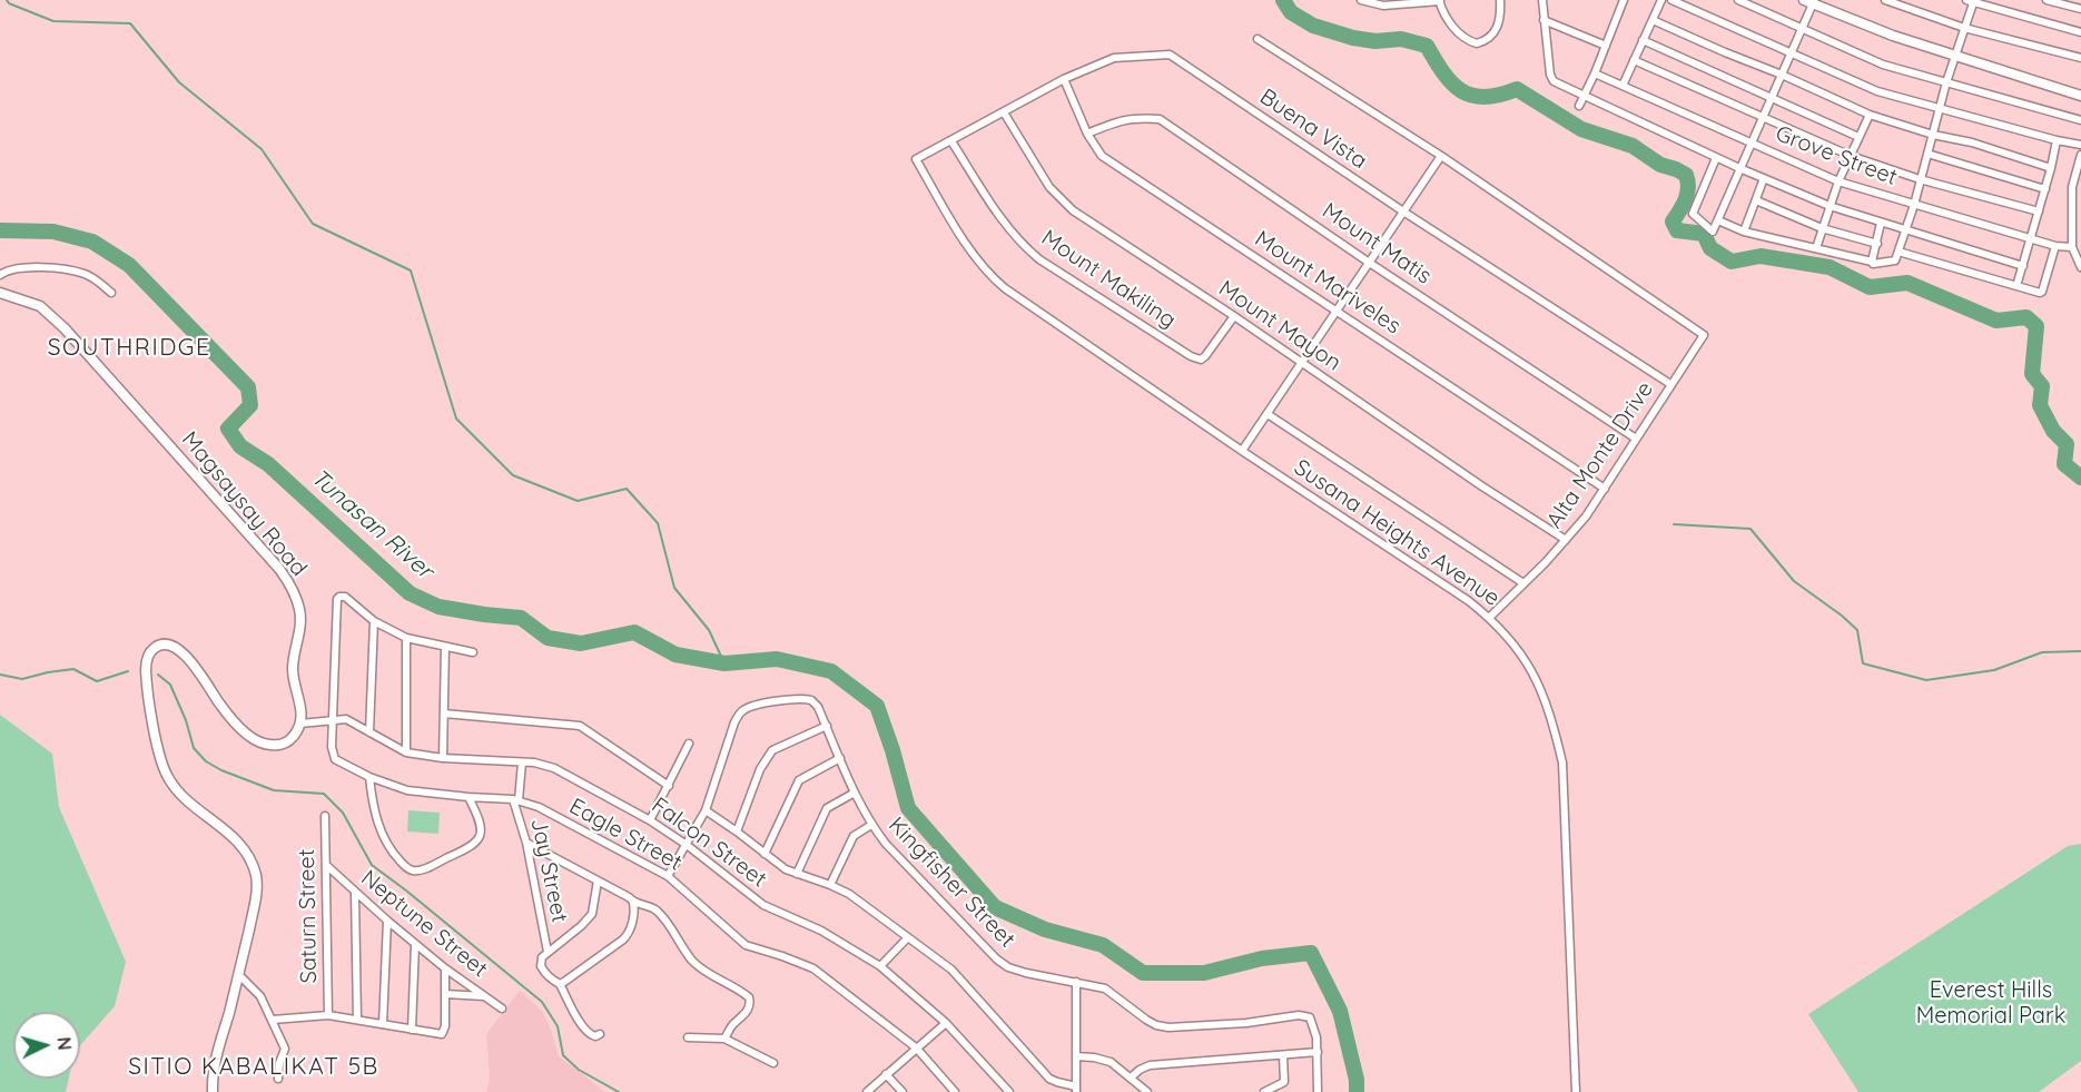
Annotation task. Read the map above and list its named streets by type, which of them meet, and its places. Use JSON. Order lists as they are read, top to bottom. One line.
{"streets":{"main road":["Magsaysay Road"],"street":["Buena Vista","Grove Street","Mount Matis","Mount Makiling","Mount Mariveles","Mount Mayon","Alta Monte Drive","Susana Heights Avenue","Eagle Street","Falcon Street","Jay Street","Kingfisher Street","Saturn Street","Neptune Street"]},"crossings":[["Buena Vista","Mount Makiling"],["Buena Vista","Mount Mariveles"],["Buena Vista","Mount Mayon"],["Buena Vista","Alta Monte Drive"],["Buena Vista","Susana Heights Avenue"],["Mount Matis","Mount Mariveles"],["Mount Matis","Alta Monte Drive"],["Mount Makiling","Mount Mayon"],["Mount Mariveles","Alta Monte Drive"],["Mount Mayon","Alta Monte Drive"],["Alta Monte Drive","Susana Heights Avenue"],["Magsaysay Road","Falcon Street"],["Eagle Street","Falcon Street"],["Eagle Street","Jay Street"],["Eagle Street","Kingfisher Street"],["Falcon Street","Kingfisher Street"],["Saturn Street","Neptune Street"]],"districts":["SOUTHRIDGE","SITIO KABALIKAT 5B"],"water":["Tunasan River"],"parks":["Everest Hills Memorial Park"],"north":"right"}
